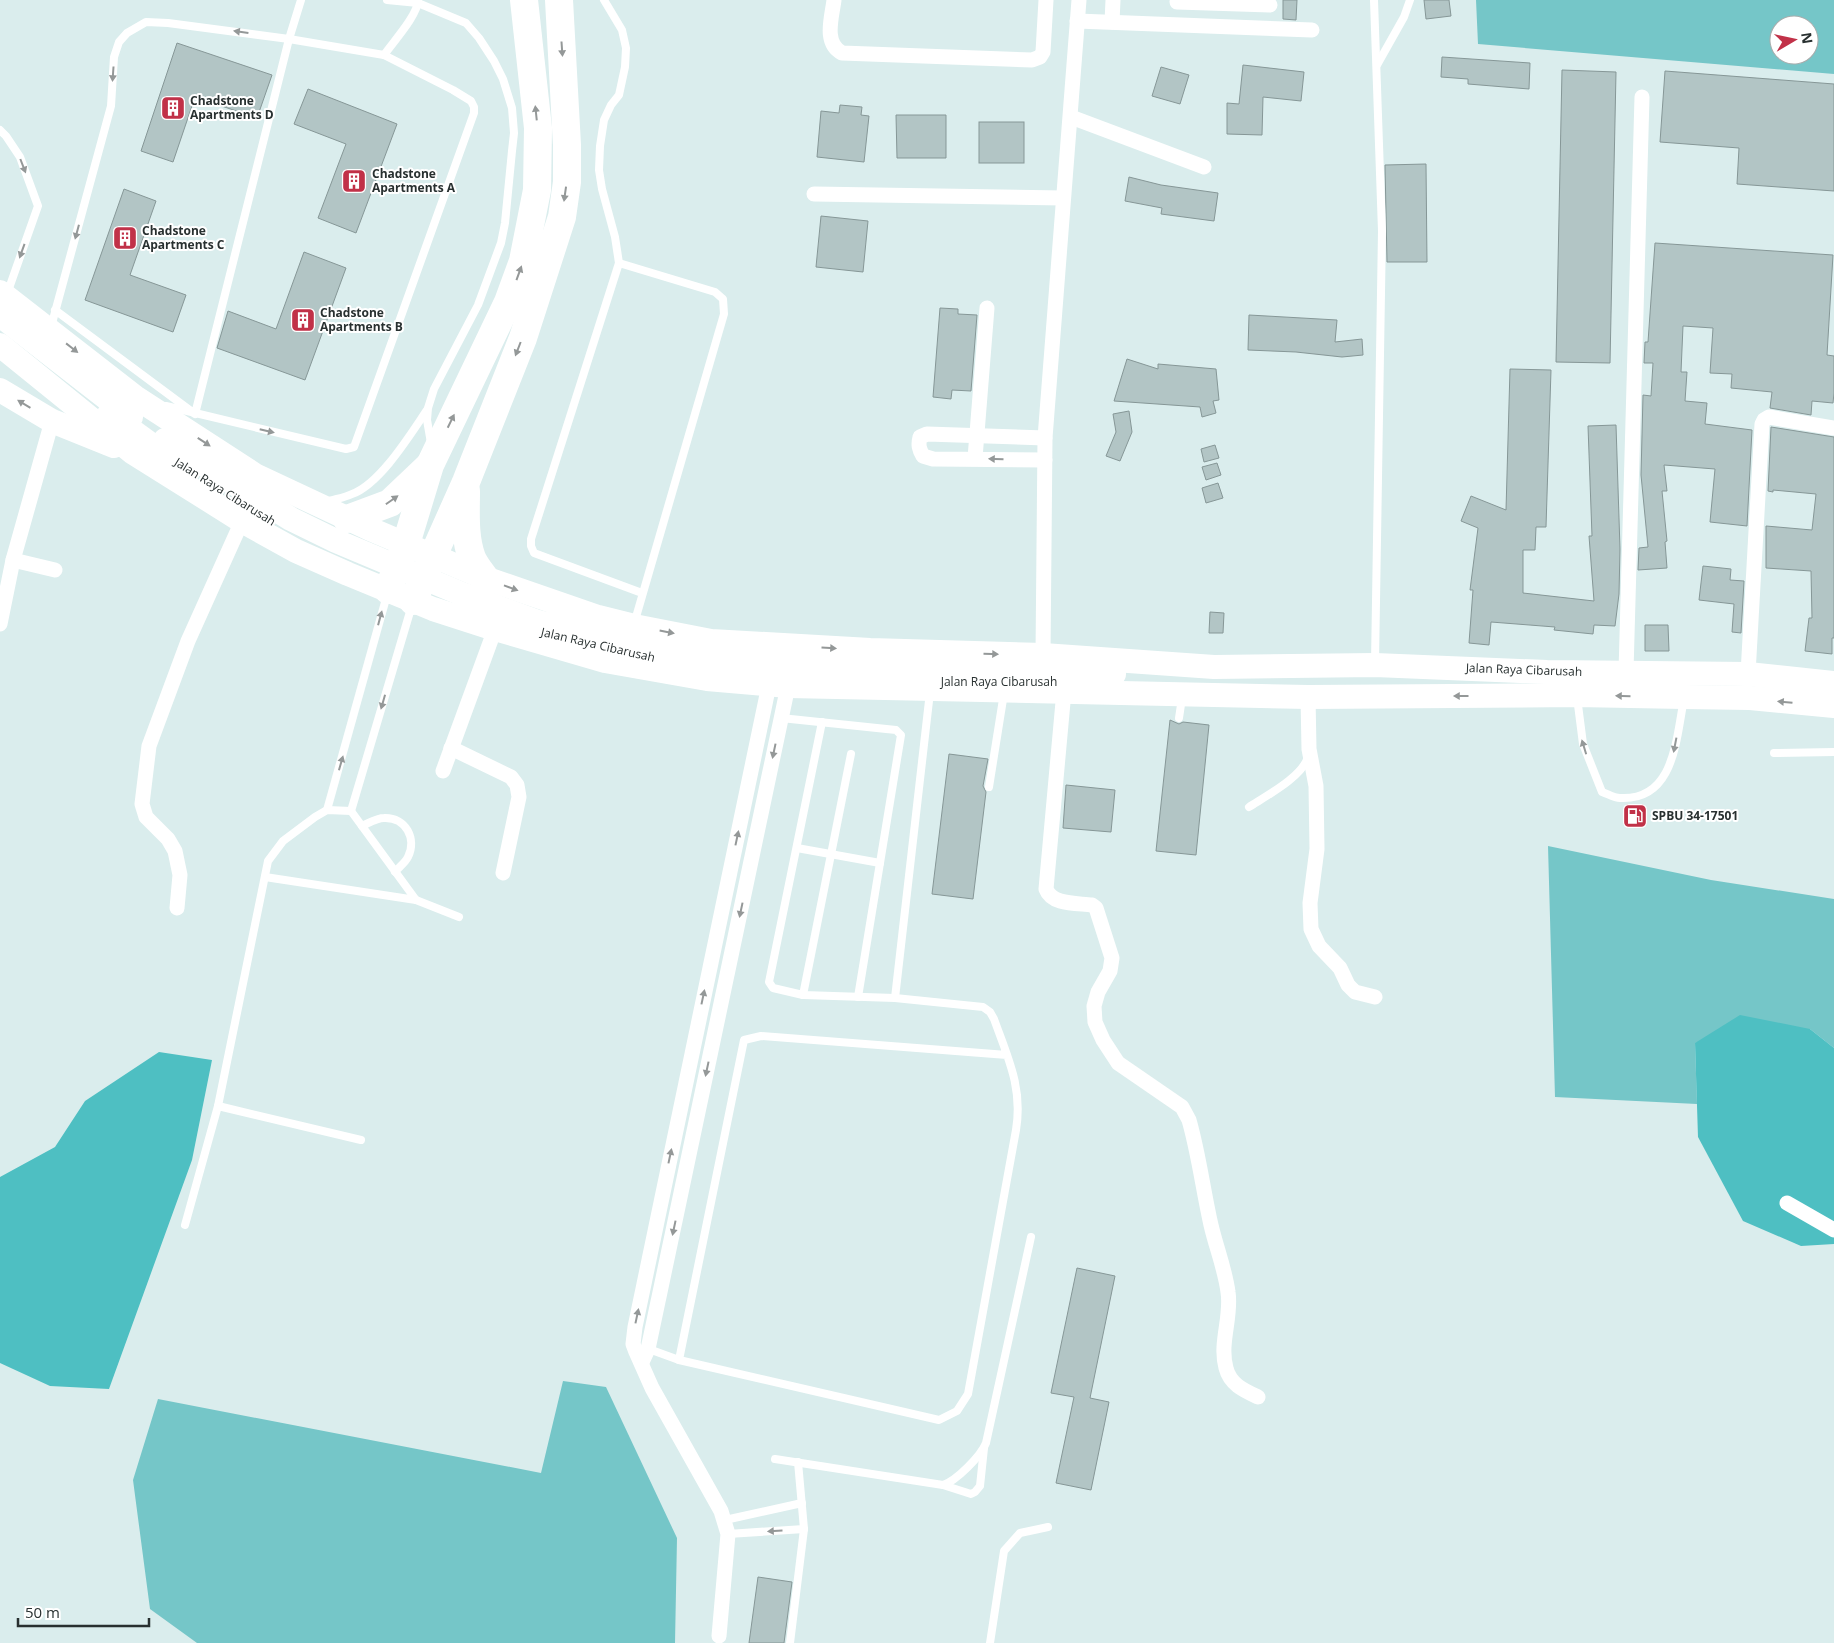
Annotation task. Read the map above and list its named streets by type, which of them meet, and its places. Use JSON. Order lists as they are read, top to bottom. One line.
{"streets":{"main road":["Jalan Raya Cibarusah"]},"places":{"building":["Chadstone Apartments D","Chadstone Apartments A","Chadstone Apartments C","Chadstone Apartments B"],"fuel station":["SPBU 34-17501"]},"scale_bar":"50 m","north":"right"}
